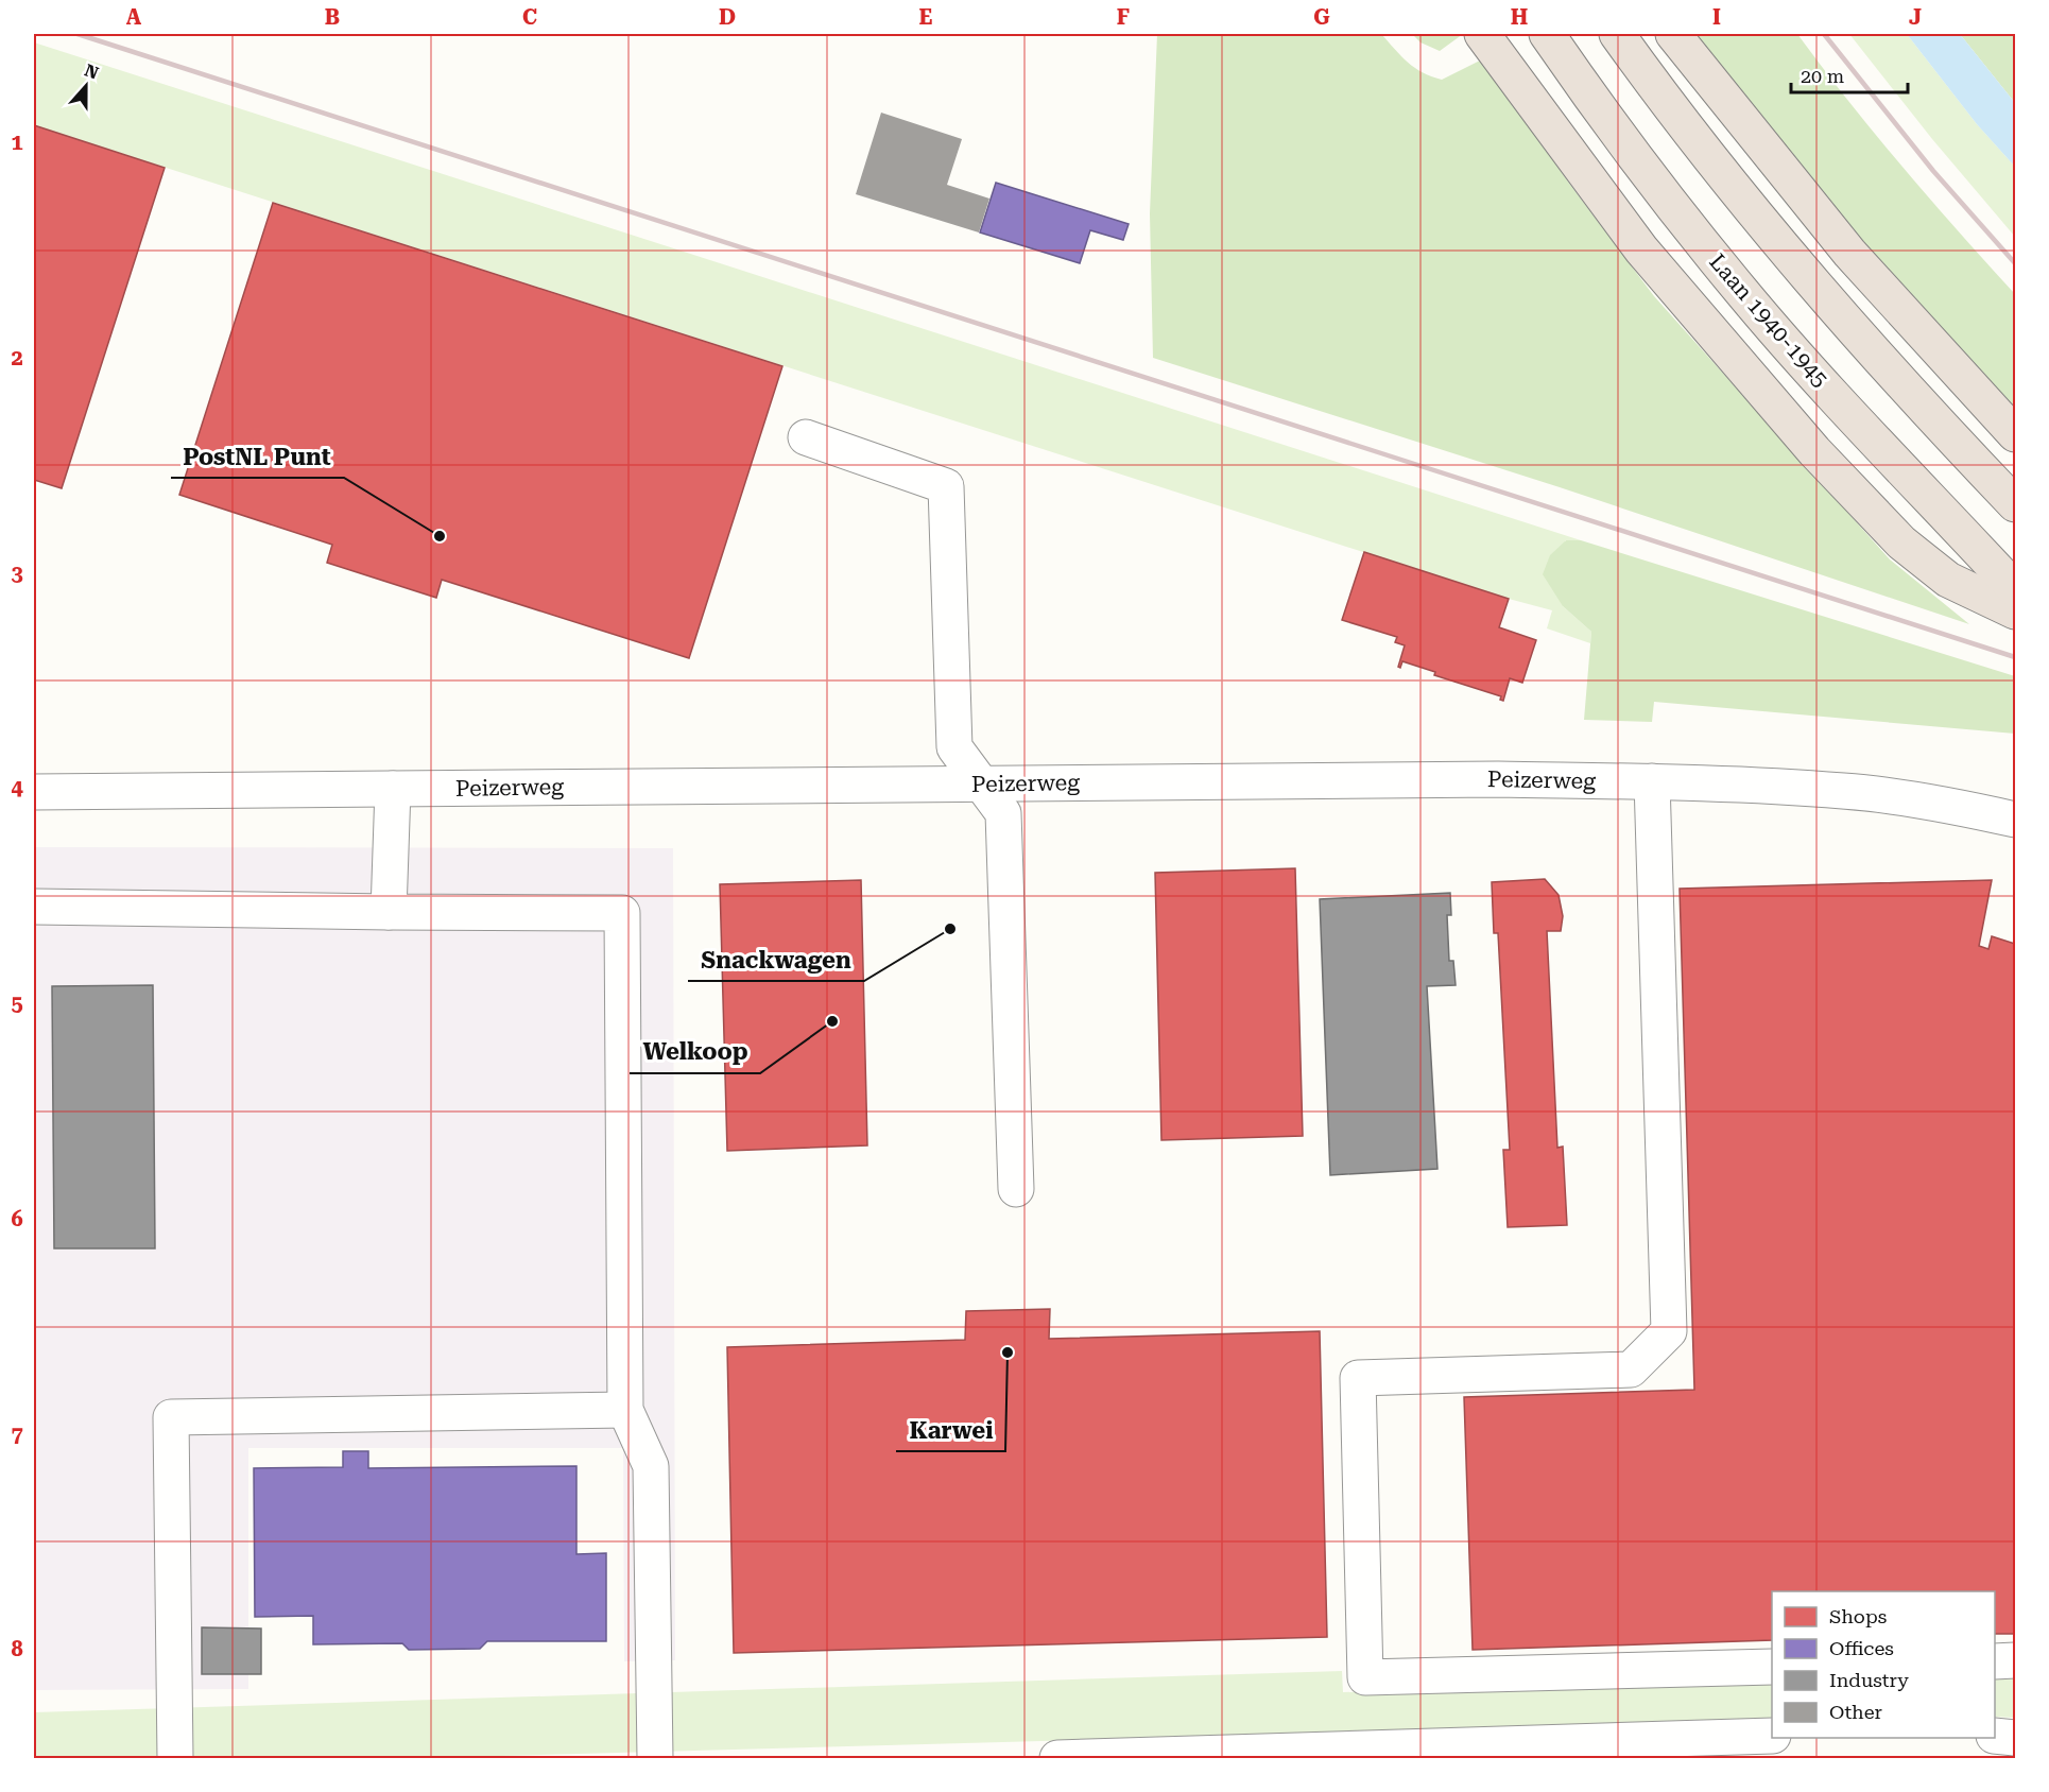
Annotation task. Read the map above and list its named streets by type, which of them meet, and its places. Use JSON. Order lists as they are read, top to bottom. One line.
{"streets":{"highway":["Laan 1940-1945"],"street":["Peizerweg"]},"places":["PostNL Punt","Snackwagen","Welkoop","Karwei"],"legend":["Shops","Offices","Industry","Other"],"scale_bar":"20 m","north":"top","grid":{"columns":["A","B","C","D","E","F","G","H","I","J"],"rows":["1","2","3","4","5","6","7","8"]}}
